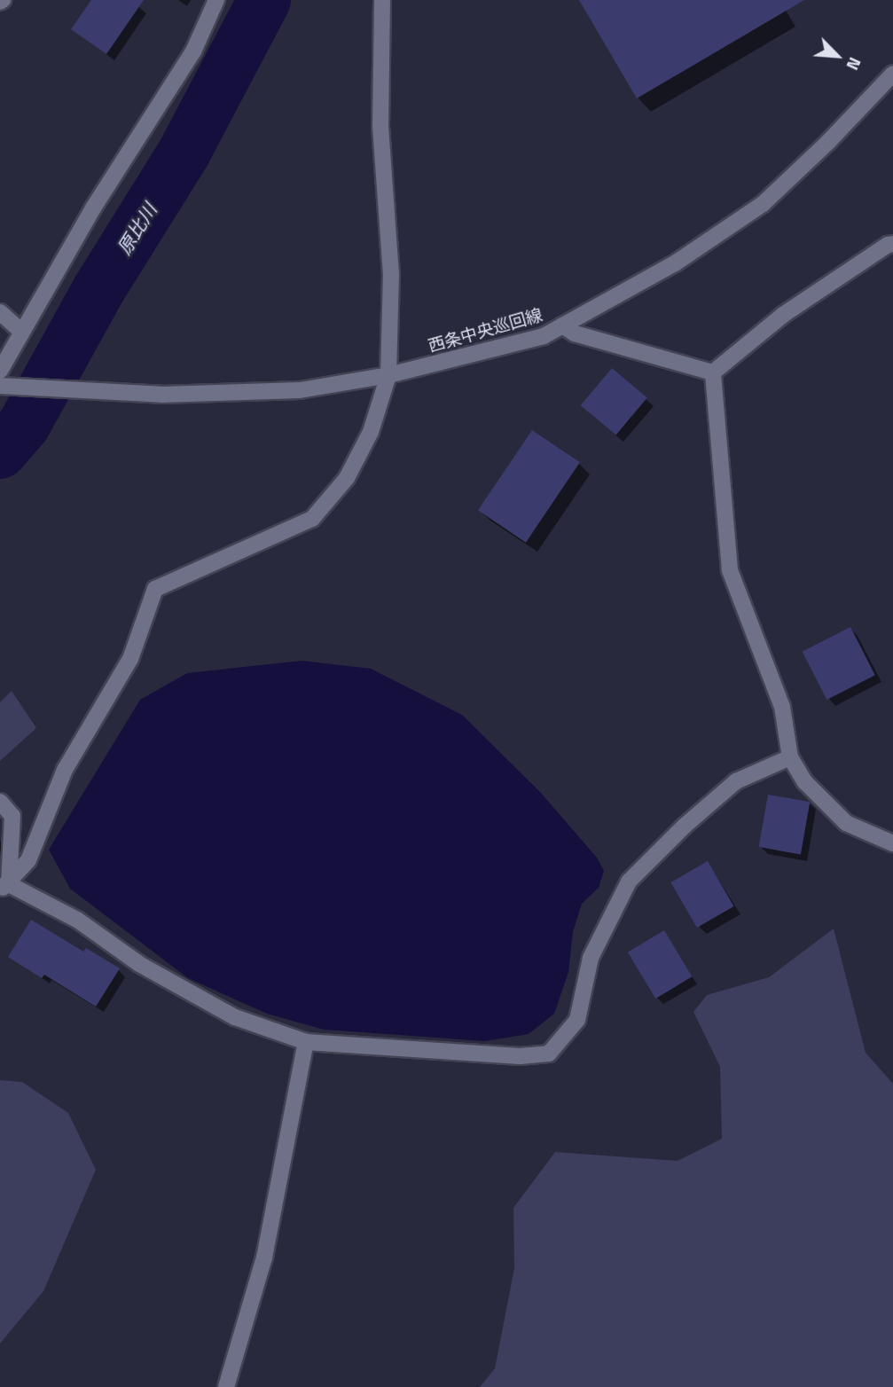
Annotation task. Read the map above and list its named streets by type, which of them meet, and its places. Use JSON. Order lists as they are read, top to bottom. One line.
{"streets":{"street":["西条中央巡回線"]},"water":["原比川"],"north":"bottom right"}
